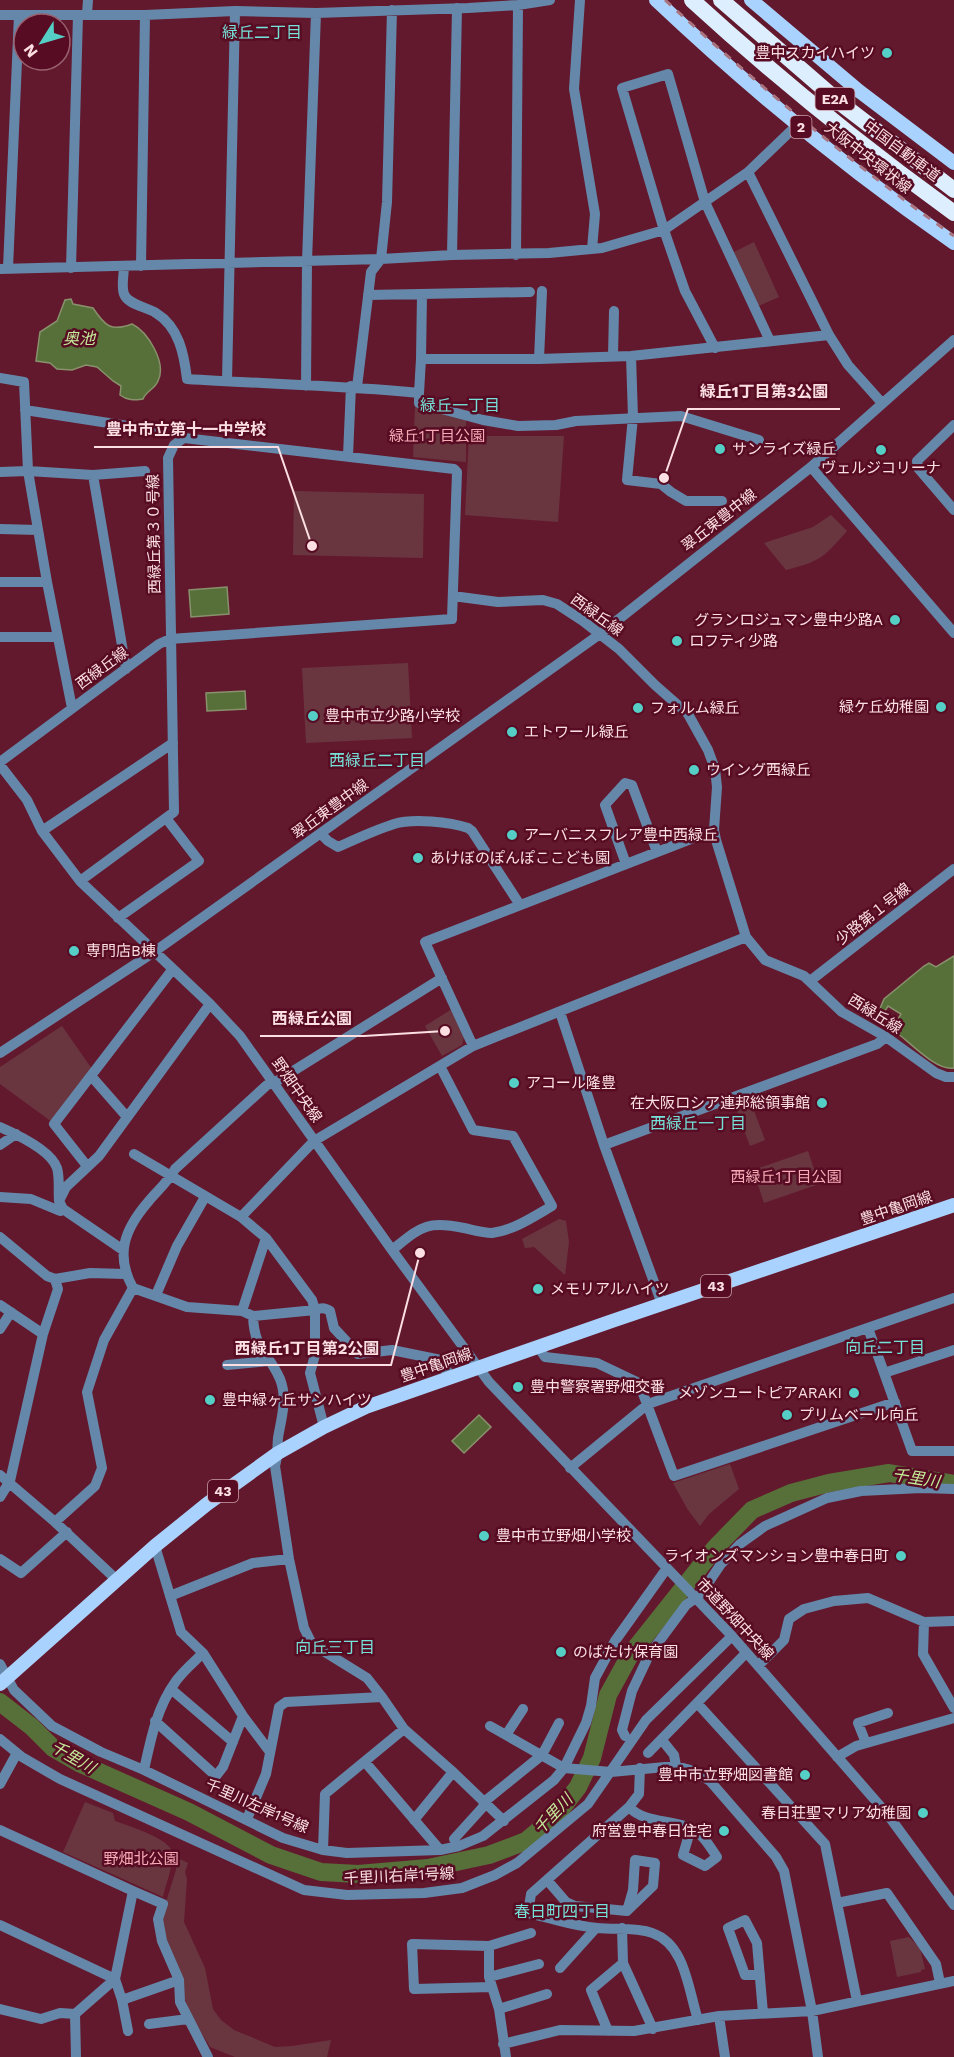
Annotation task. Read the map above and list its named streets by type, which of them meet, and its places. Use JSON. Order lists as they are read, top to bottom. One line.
{"streets":{"highway":["E2A","中国自動車道"],"main road":["2","大阪中央環状線","豊中亀岡線","43"],"street":["翠丘東豊中線","西緑丘第３０号線","西緑丘線","少路第１号線","野畑中央線","市道野畑中央線","千里川左岸1号線","千里川右岸1号線"]},"crossings":[["翠丘東豊中線","西緑丘線"],["翠丘東豊中線","野畑中央線"],["西緑丘第３０号線","西緑丘線"],["西緑丘線","少路第１号線"],["西緑丘線","野畑中央線"],["野畑中央線","豊中亀岡線"],["野畑中央線","市道野畑中央線"],["豊中亀岡線","市道野畑中央線"],["豊中亀岡線","千里川左岸1号線"],["市道野畑中央線","千里川左岸1号線"],["市道野畑中央線","千里川右岸1号線"]],"districts":["緑丘二丁目","緑丘一丁目","西緑丘二丁目","西緑丘一丁目","向丘二丁目","向丘三丁目","春日町四丁目"],"water":["奥池","千里川"],"parks":["緑丘1丁目公園","西緑丘1丁目公園","野畑北公園"],"places":["豊中スカイハイツ","サンライズ緑丘","ヴェルジコリーナ","緑丘1丁目第3公園","豊中市立第十一中学校","グランロジュマン豊中少路A","ロフティ少路","緑ケ丘幼稚園","フォルム緑丘","豊中市立少路小学校","エトワール緑丘","ウイング西緑丘","アーバニスフレア豊中西緑丘","あけぼのぽんぽここども園","専門店B棟","西緑丘公園","アコール隆豊","在大阪ロシア連邦総領事館","西緑丘1丁目第2公園","メモリアルハイツ","豊中警察署野畑交番","メゾンユートピアARAKI","豊中緑ヶ丘サンハイツ","プリムベール向丘","豊中市立野畑小学校","ライオンズマンション豊中春日町","のばたけ保育園","豊中市立野畑図書館","春日荘聖マリア幼稚園","府営豊中春日住宅"],"north":"bottom left"}
